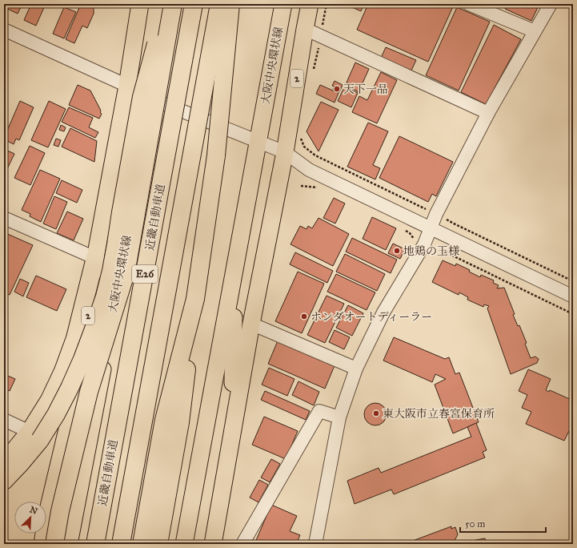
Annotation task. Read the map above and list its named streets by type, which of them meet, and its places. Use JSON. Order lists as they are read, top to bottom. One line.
{"streets":{"highway":["近畿自動車道","E26"],"main road":["大阪中央環状線","2"]},"places":["天下一品","地鶏の王様","ホンダオートディーラー","東大阪市立春宮保育所"],"scale_bar":"50 m","north":"top right"}
